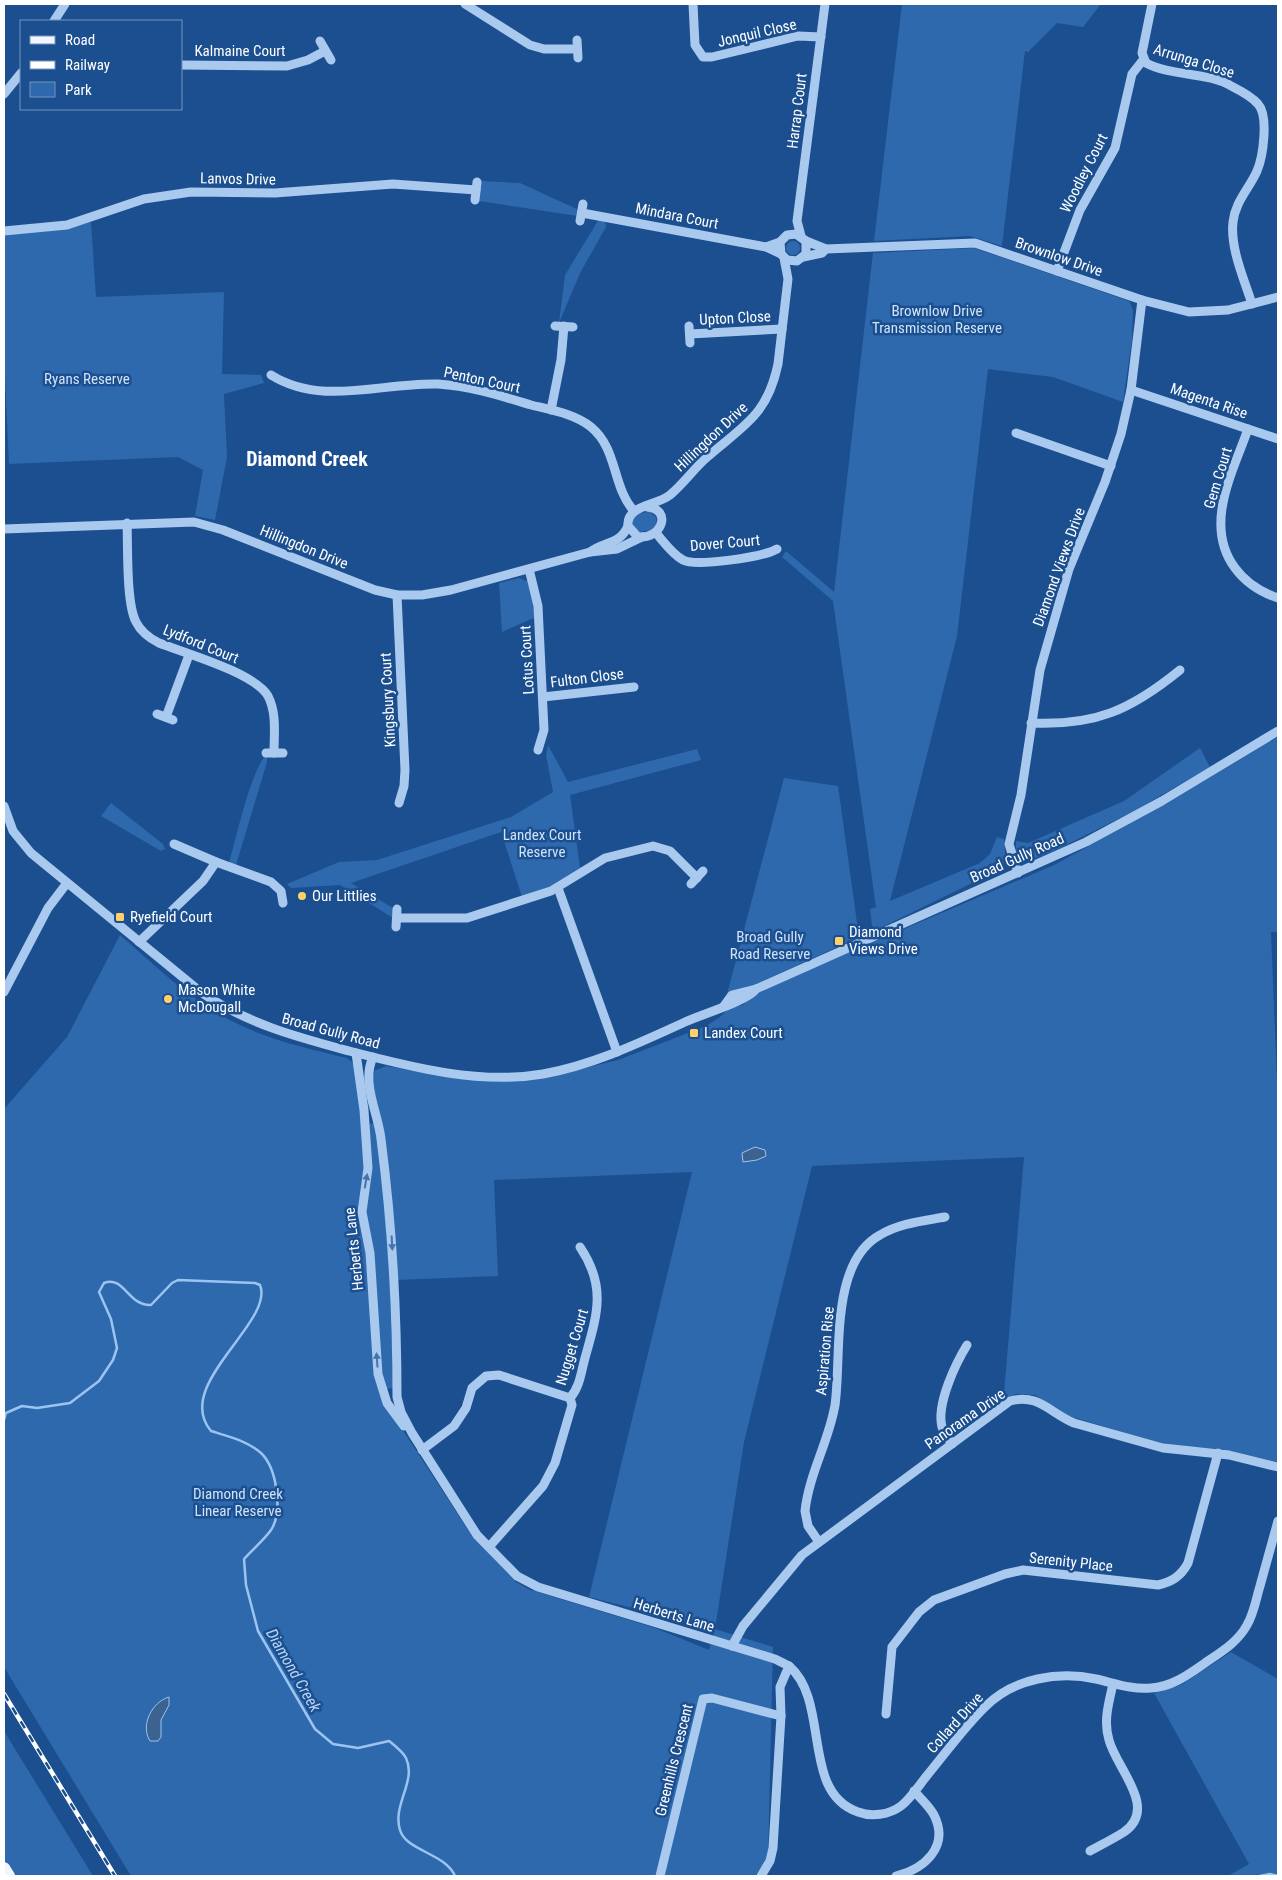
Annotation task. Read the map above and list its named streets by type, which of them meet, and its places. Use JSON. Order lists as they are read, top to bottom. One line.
{"streets":{"street":["Jonquil Close","Kalmaine Court","Arrunga Close","Harrap Court","Woodley Court","Lanvos Drive","Mindara Court","Brownlow Drive","Upton Close","Penton Court","Magenta Rise","Hillingdon Drive","Gem Court","Dover Court","Diamond Views Drive","Lydford Court","Lotus Court","Fulton Close","Kingsbury Court","Broad Gully Road","Herberts Lane","Nugget Court","Aspiration Rise","Panorama Drive","Serenity Place","Collard Drive","Greenhills Crescent"]},"crossings":[["Jonquil Close","Harrap Court"],["Arrunga Close","Woodley Court"],["Arrunga Close","Brownlow Drive"],["Harrap Court","Mindara Court"],["Harrap Court","Brownlow Drive"],["Harrap Court","Hillingdon Drive"],["Woodley Court","Brownlow Drive"],["Mindara Court","Brownlow Drive"],["Mindara Court","Hillingdon Drive"],["Brownlow Drive","Hillingdon Drive"],["Brownlow Drive","Diamond Views Drive"],["Upton Close","Hillingdon Drive"],["Penton Court","Hillingdon Drive"],["Penton Court","Dover Court"],["Magenta Rise","Gem Court"],["Magenta Rise","Diamond Views Drive"],["Hillingdon Drive","Dover Court"],["Hillingdon Drive","Lydford Court"],["Hillingdon Drive","Lotus Court"],["Hillingdon Drive","Kingsbury Court"],["Diamond Views Drive","Broad Gully Road"],["Lotus Court","Fulton Close"],["Broad Gully Road","Herberts Lane"],["Herberts Lane","Nugget Court"],["Herberts Lane","Panorama Drive"],["Herberts Lane","Collard Drive"],["Aspiration Rise","Panorama Drive"],["Panorama Drive","Serenity Place"]],"districts":["Diamond Creek"],"water":["Diamond Creek"],"parks":["Brownlow Drive Transmission Reserve","Ryans Reserve","Landex Court Reserve","Broad Gully Road Reserve","Diamond Creek Linear Reserve"],"places":{"other":["Our Littlies","Mason White McDougall"],"transit":["Ryefield Court","Diamond Views Drive","Landex Court"]},"legend":["Road","Railway","Park"]}
